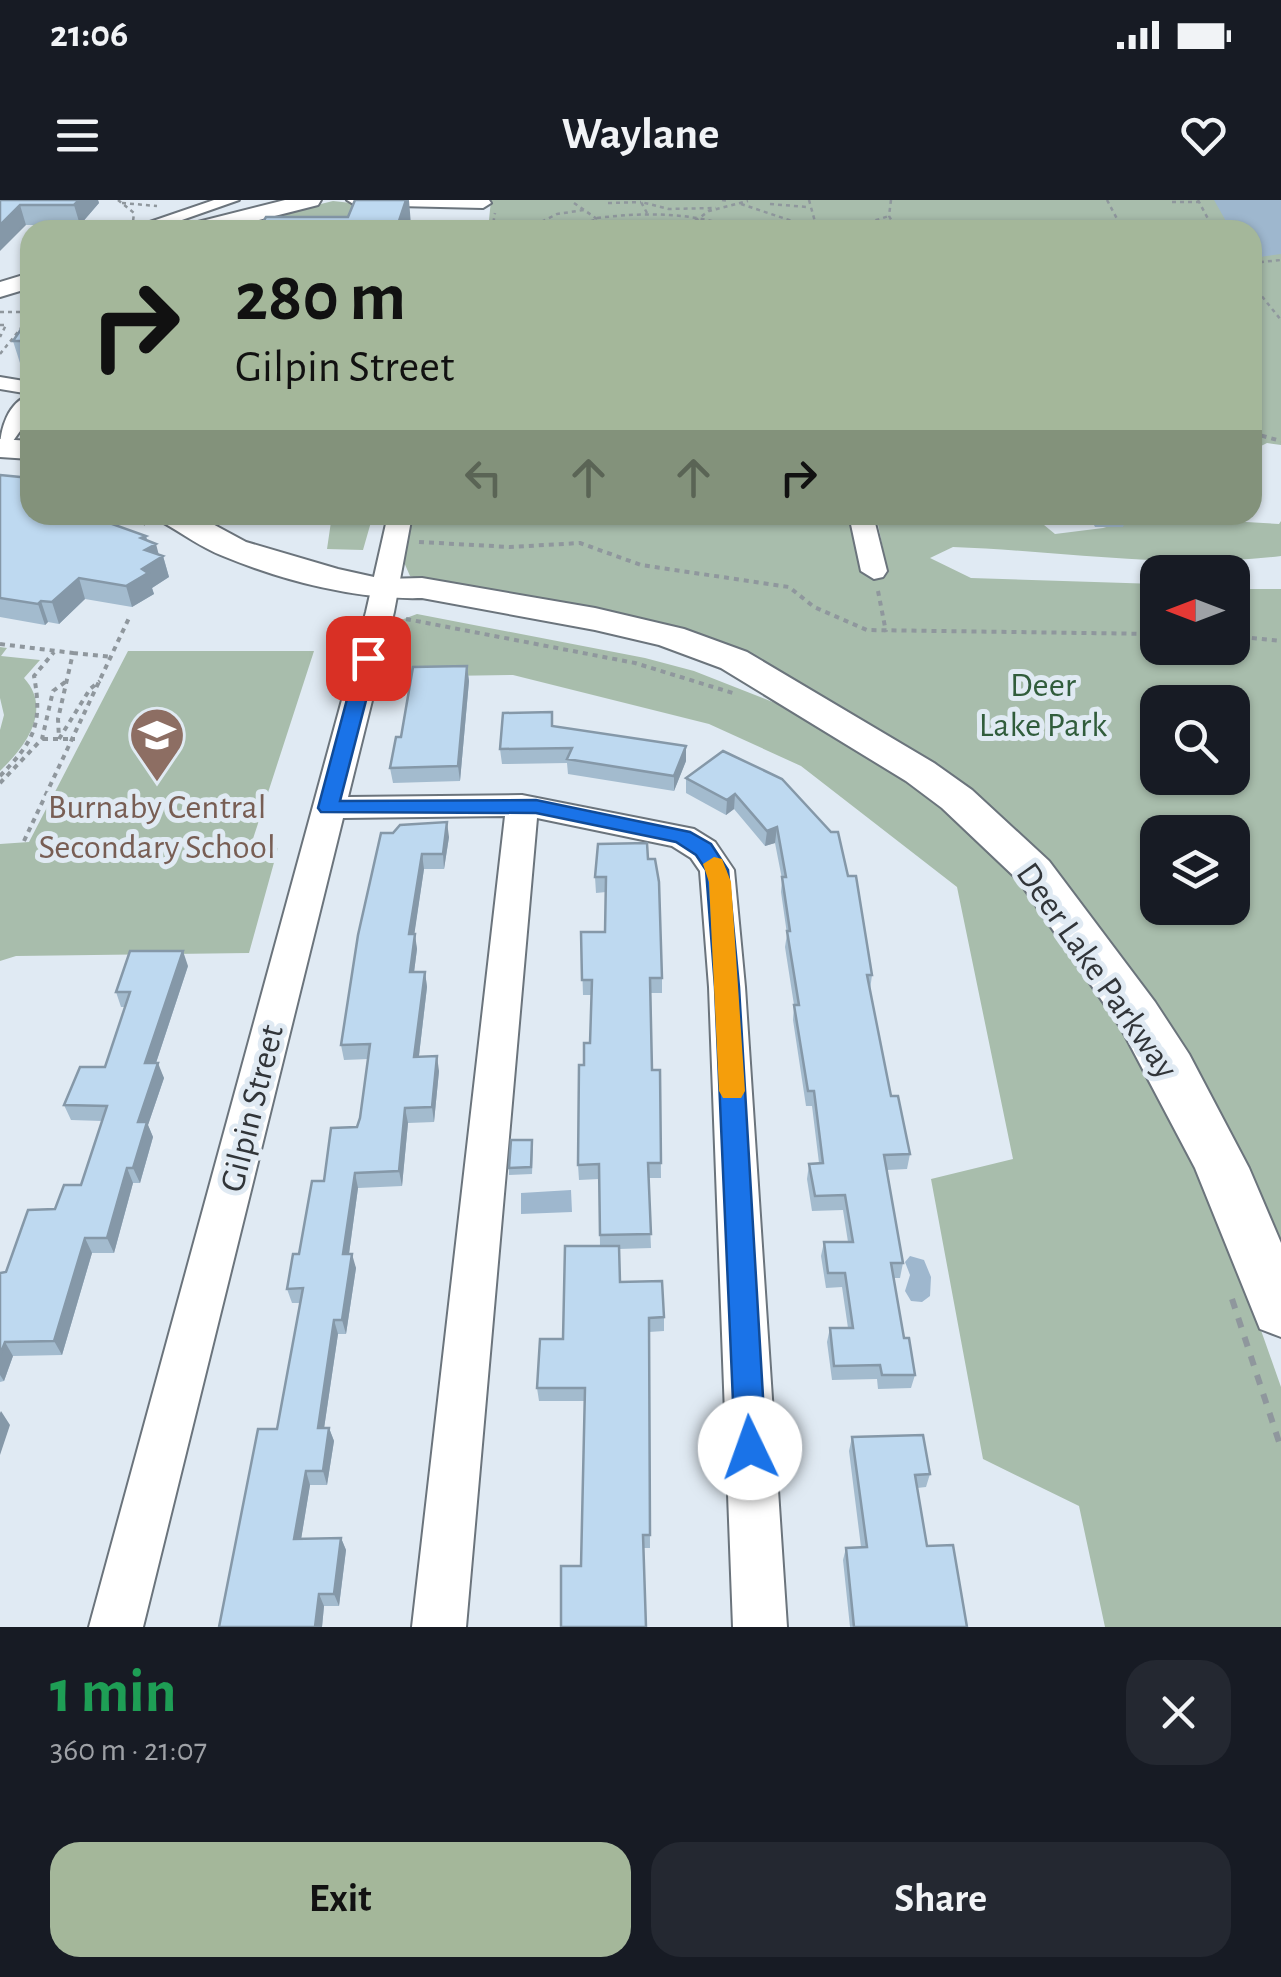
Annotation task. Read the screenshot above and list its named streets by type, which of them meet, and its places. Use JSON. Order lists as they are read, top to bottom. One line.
{"streets":{"main road":["Deer Lake Parkway"],"street":["Gilpin Street"]},"crossings":[["Deer Lake Parkway","Gilpin Street"]],"parks":["Deer Lake Park"],"places":{"school or university":["Burnaby Central Secondary School"]},"north":"left","page":{"status":"21:06","header":"Waylane","turn":["280 m","Gilpin Street"],"heading":["1 min","360 m · 21:07"],"buttons":["Exit","Share"]}}
